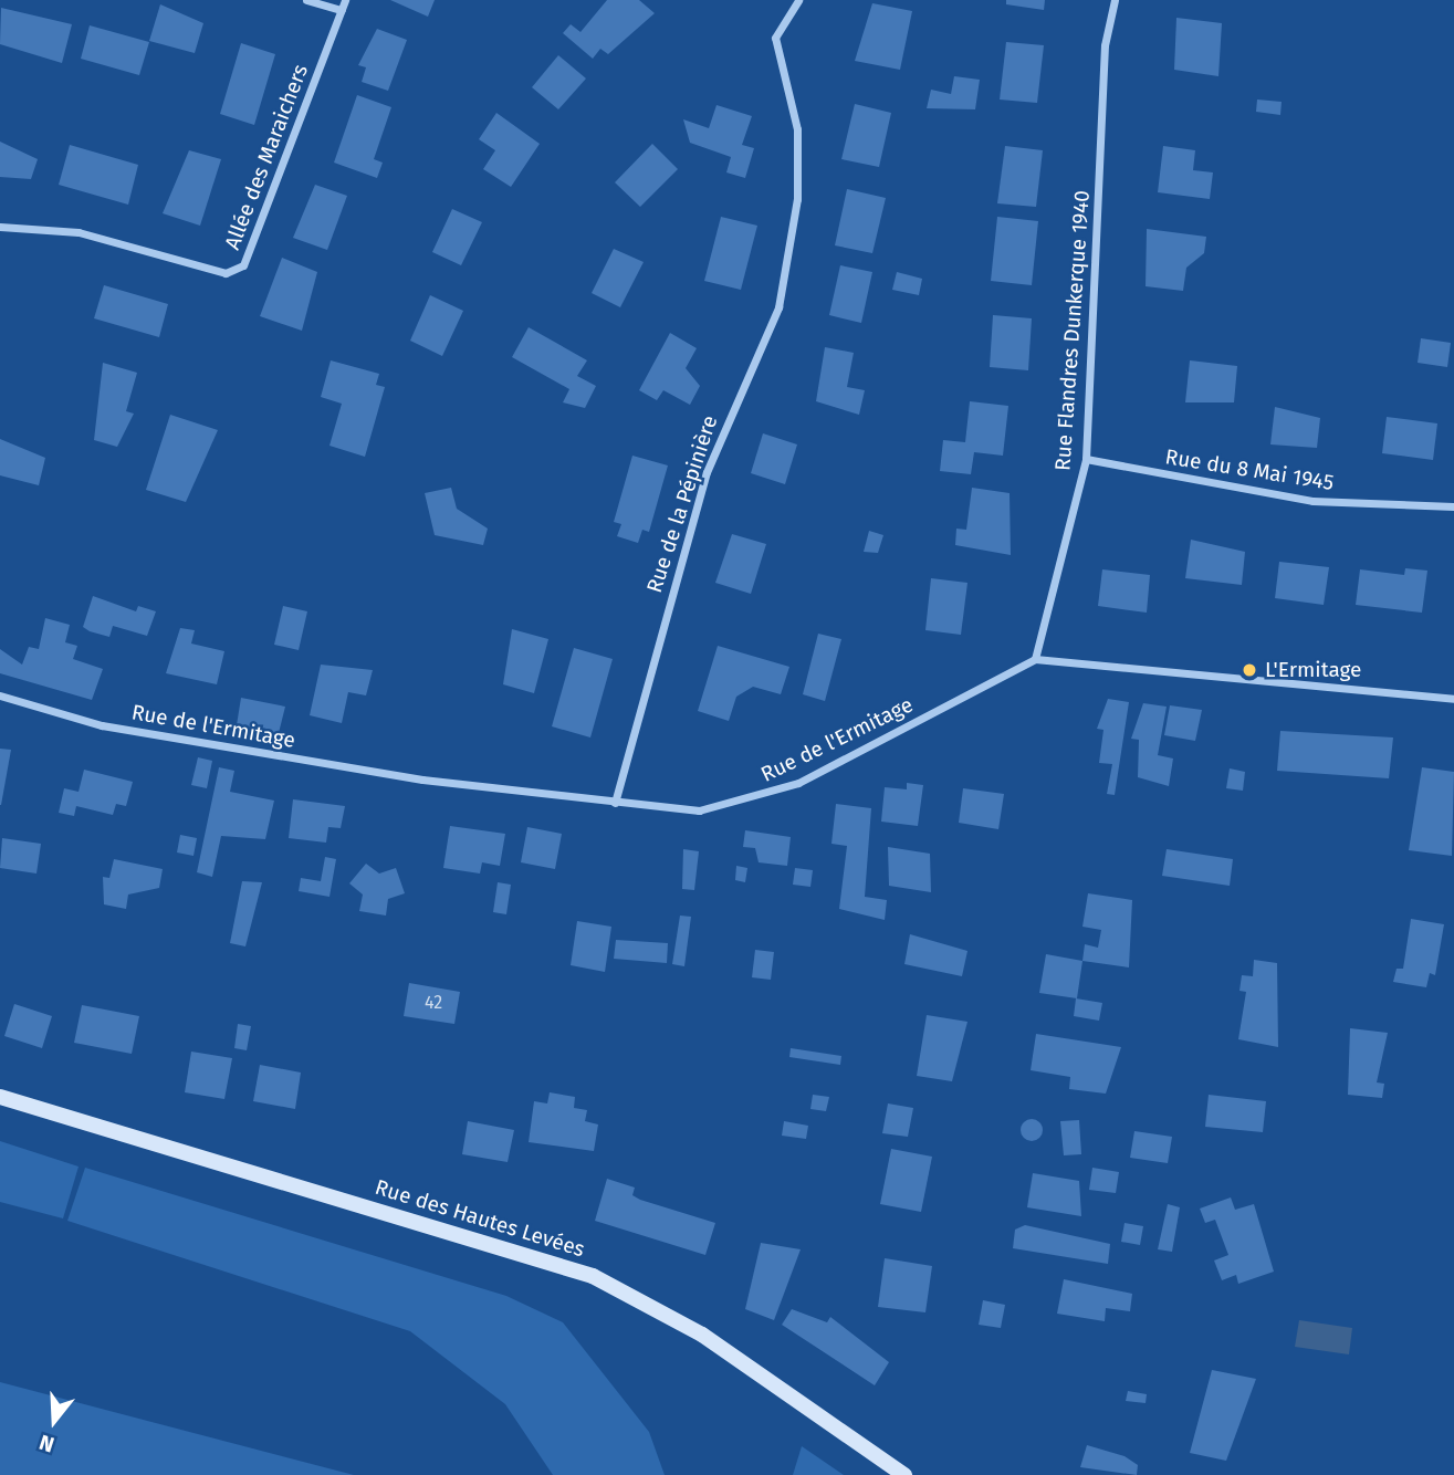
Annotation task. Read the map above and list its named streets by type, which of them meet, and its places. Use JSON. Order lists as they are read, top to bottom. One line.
{"streets":{"street":["Allée des Maraichers","Rue Flandres Dunkerque 1940","Rue du 8 Mai 1945","Rue de la Pépinière","Rue de l'Ermitage","Rue des Hautes Levées"]},"crossings":[["Rue Flandres Dunkerque 1940","Rue du 8 Mai 1945"],["Rue Flandres Dunkerque 1940","Rue de l'Ermitage"],["Rue de la Pépinière","Rue de l'Ermitage"]],"places":["L'Ermitage"],"house_numbers":["42"],"north":"bottom"}
